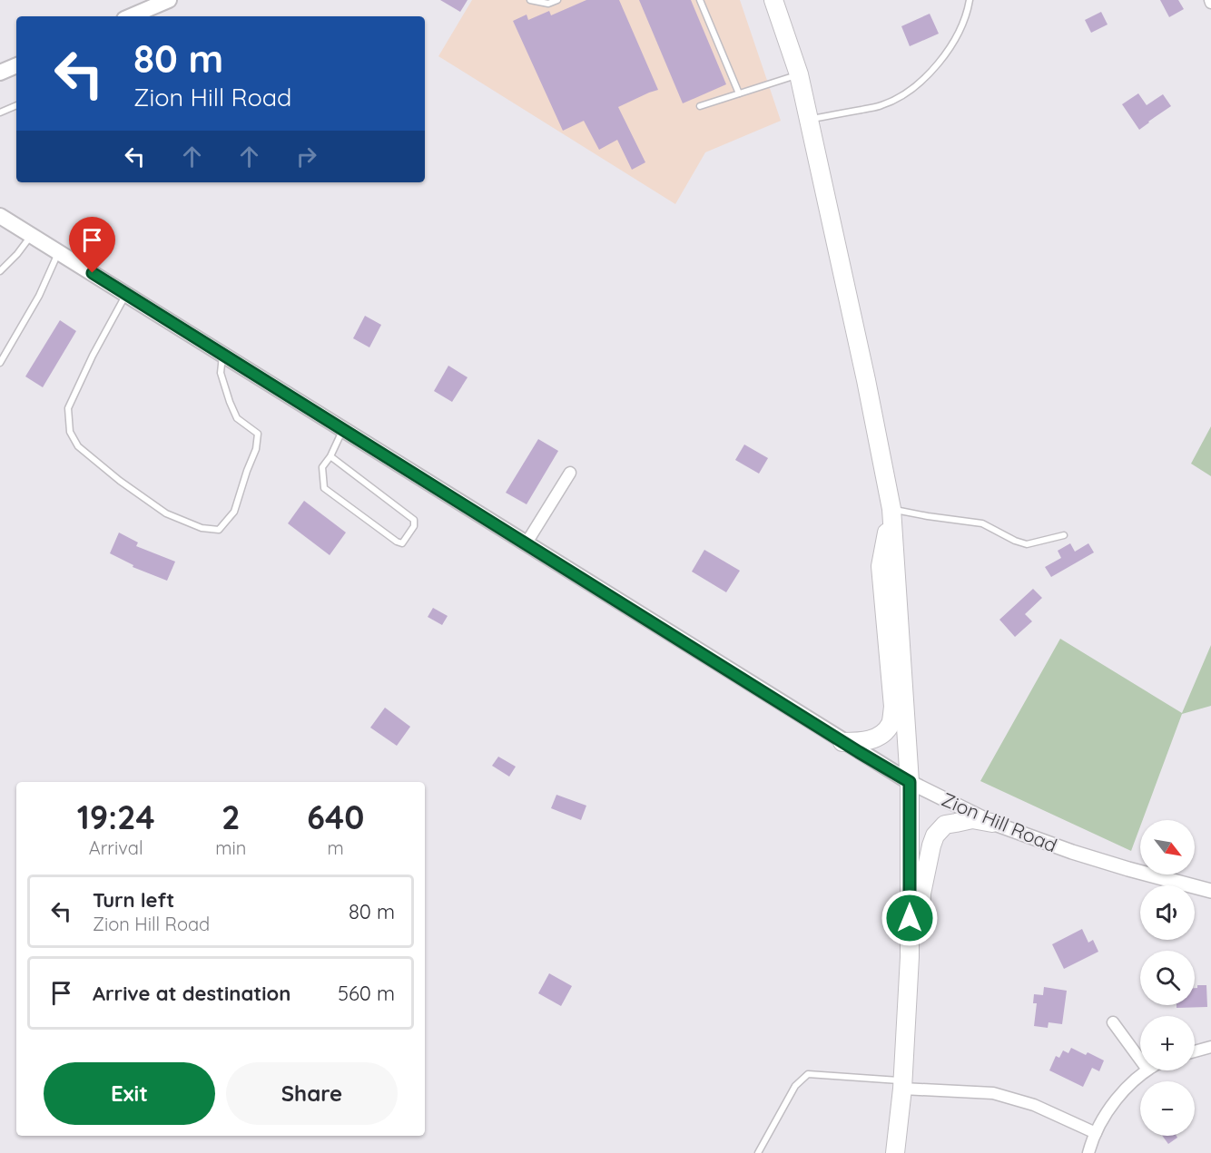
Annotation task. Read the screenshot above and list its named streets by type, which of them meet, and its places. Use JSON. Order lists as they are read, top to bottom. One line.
{"streets":{"main road":["Zion Hill Road"]},"north":"bottom right","page":{"turn":["80 m","Zion Hill Road"],"eta":["19:24","Arrival","2","min","640","m"],"map_buttons":["+","−"],"list":[{"name":"Turn left","note":"Zion Hill Road","value":"80 m"},{"name":"Arrive at destination","value":"560 m"}],"buttons":["Exit","Share"]}}
